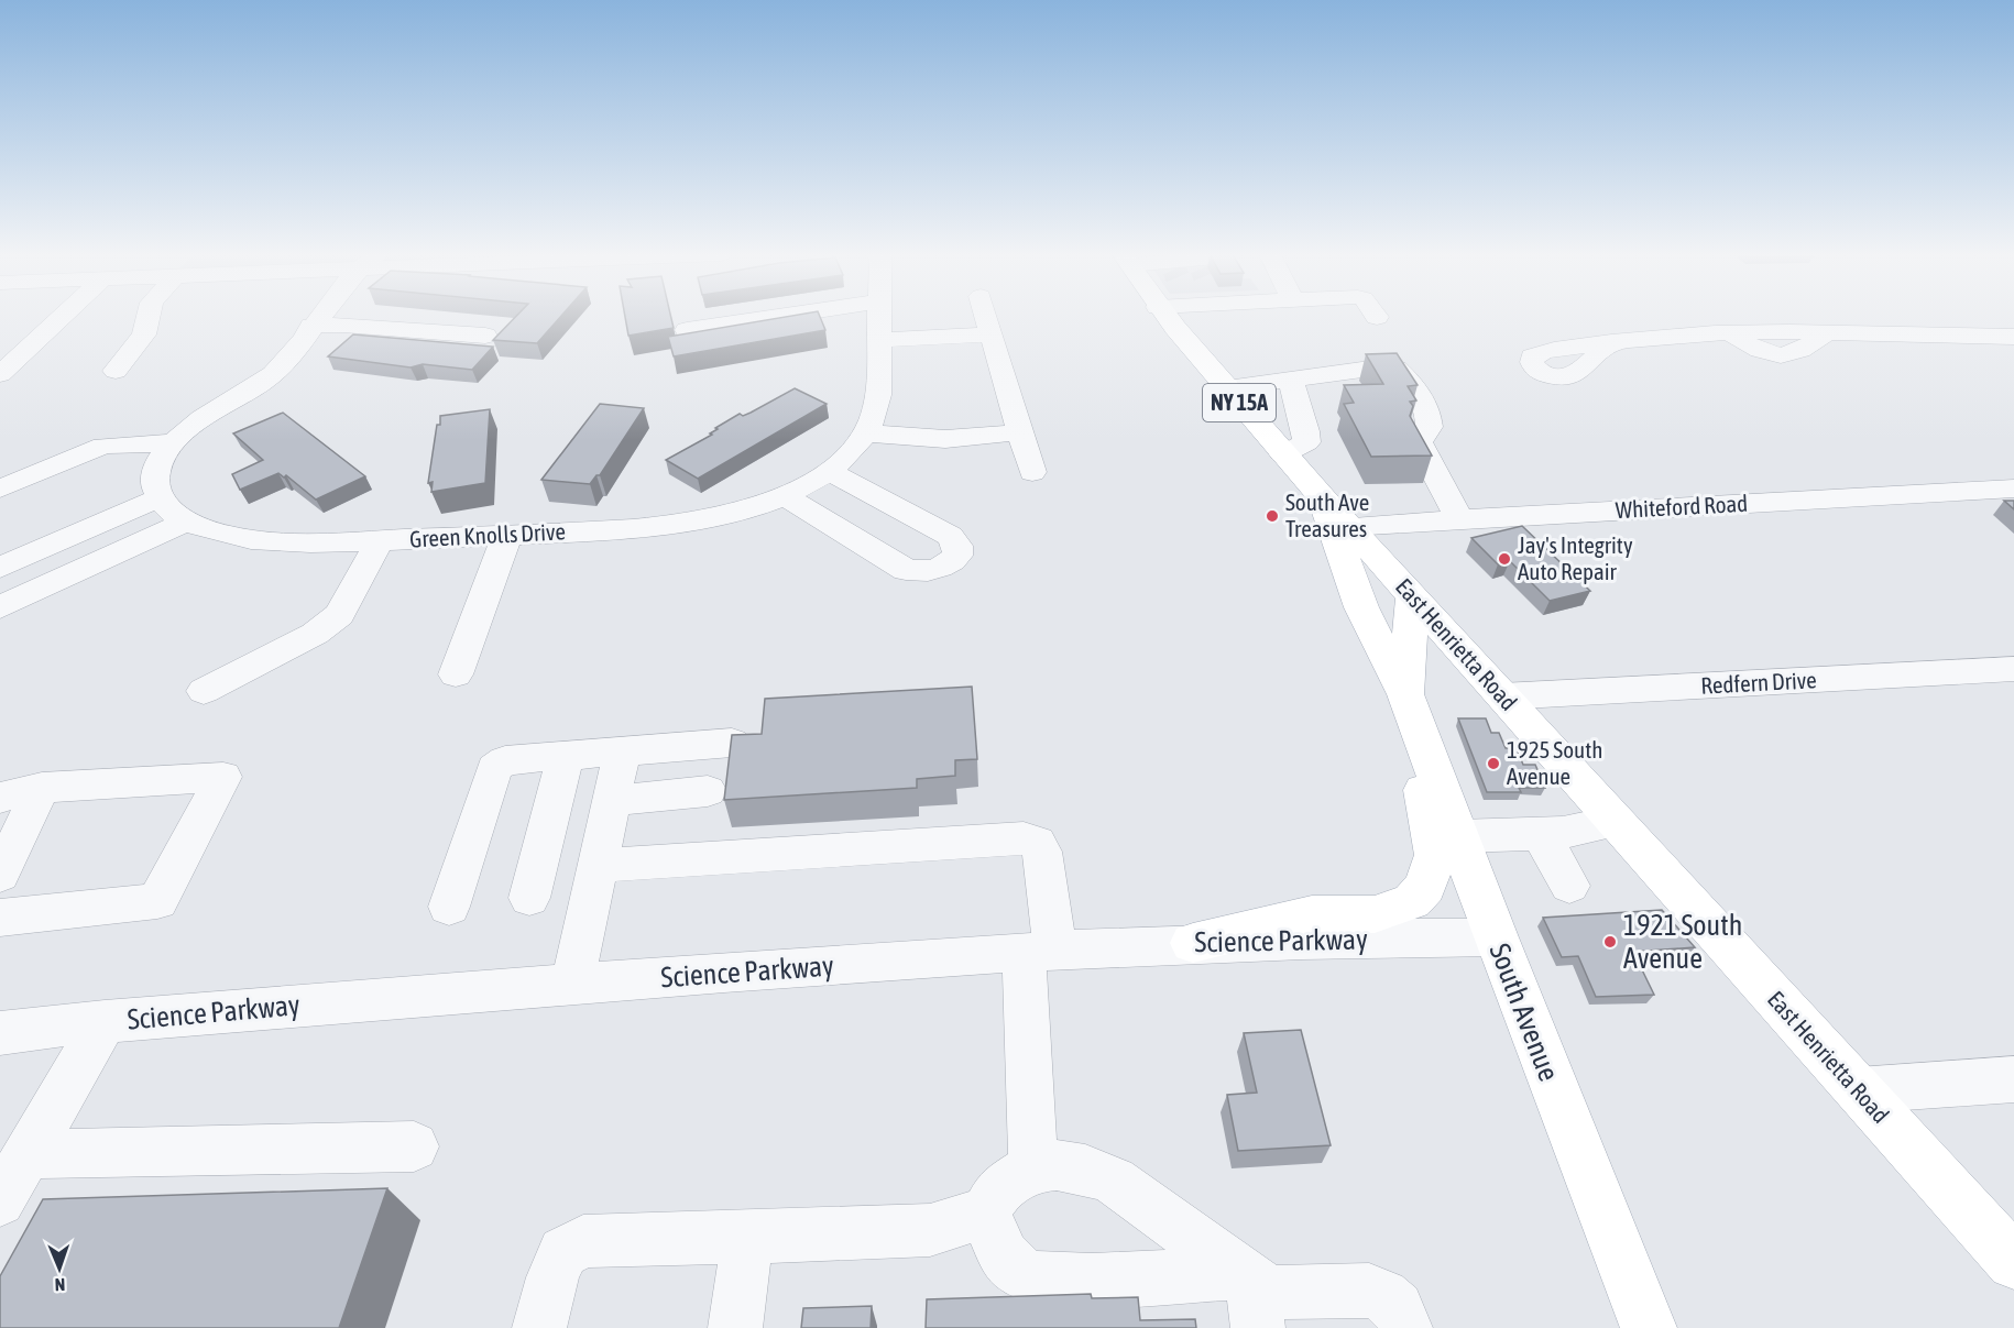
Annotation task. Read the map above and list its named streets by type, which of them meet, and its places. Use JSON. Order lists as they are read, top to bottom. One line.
{"streets":{"main road":["NY 15A","East Henrietta Road","South Avenue"],"street":["Whiteford Road","Green Knolls Drive","Redfern Drive","Science Parkway"]},"crossings":[["Whiteford Road","East Henrietta Road"],["East Henrietta Road","Redfern Drive"],["East Henrietta Road","South Avenue"],["Science Parkway","South Avenue"]],"places":["South Ave Treasures","Jay's Integrity Auto Repair","1925 South Avenue","1921 South Avenue"],"north":"bottom"}
